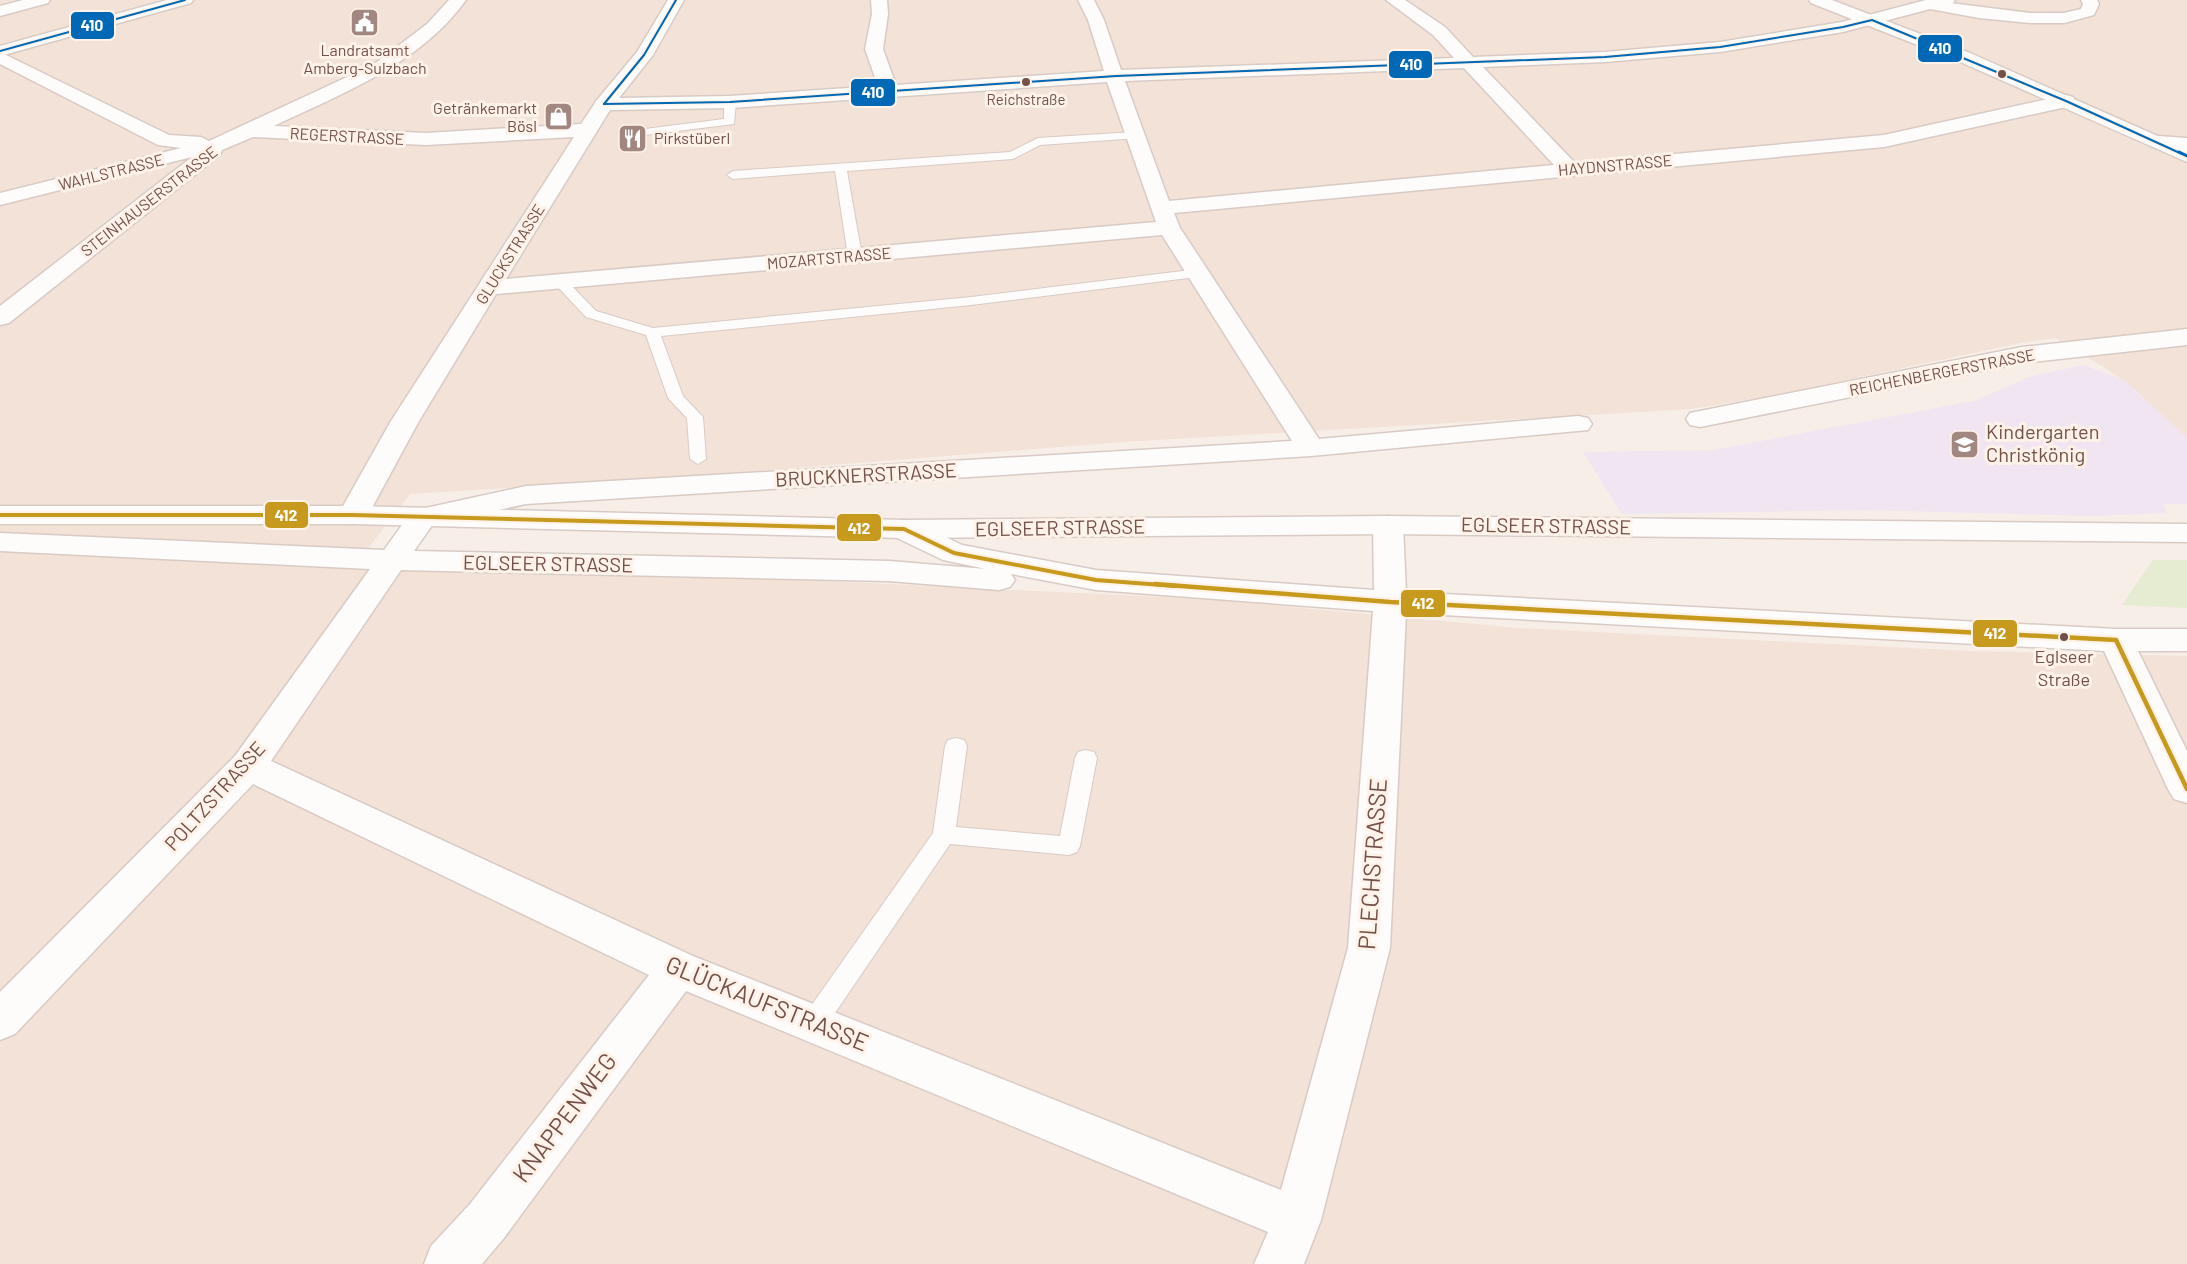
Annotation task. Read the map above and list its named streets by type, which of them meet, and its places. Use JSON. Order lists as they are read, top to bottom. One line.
{"streets":{"street":["REGERSTRASSE","HAYDNSTRASSE","WAHLSTRASSE","STEINHAUSERSTRASSE","GLUCKSTRASSE","MOZARTSTRASSE","REICHENBERGERSTRASSE","BRUCKNERSTRASSE","EGLSEER STRASSE","POLTZSTRASSE","PLECHSTRASSE","GLÜCKAUFSTRASSE","KNAPPENWEG"]},"crossings":[["REGERSTRASSE","GLUCKSTRASSE"],["HAYDNSTRASSE","MOZARTSTRASSE"],["WAHLSTRASSE","STEINHAUSERSTRASSE"],["GLUCKSTRASSE","MOZARTSTRASSE"],["GLUCKSTRASSE","EGLSEER STRASSE"],["BRUCKNERSTRASSE","EGLSEER STRASSE"],["BRUCKNERSTRASSE","POLTZSTRASSE"],["EGLSEER STRASSE","POLTZSTRASSE"],["EGLSEER STRASSE","PLECHSTRASSE"],["POLTZSTRASSE","GLÜCKAUFSTRASSE"],["PLECHSTRASSE","GLÜCKAUFSTRASSE"],["GLÜCKAUFSTRASSE","KNAPPENWEG"]],"places":{"public building":["Landratsamt Amberg-Sulzbach"],"other":["Reichstraße","Eglseer Straße"],"shop":["Getränkemarkt Bösl"],"restaurant":["Pirkstüberl"],"school or university":["Kindergarten Christkönig"]},"lines":["transit line 410","transit line 412"]}
